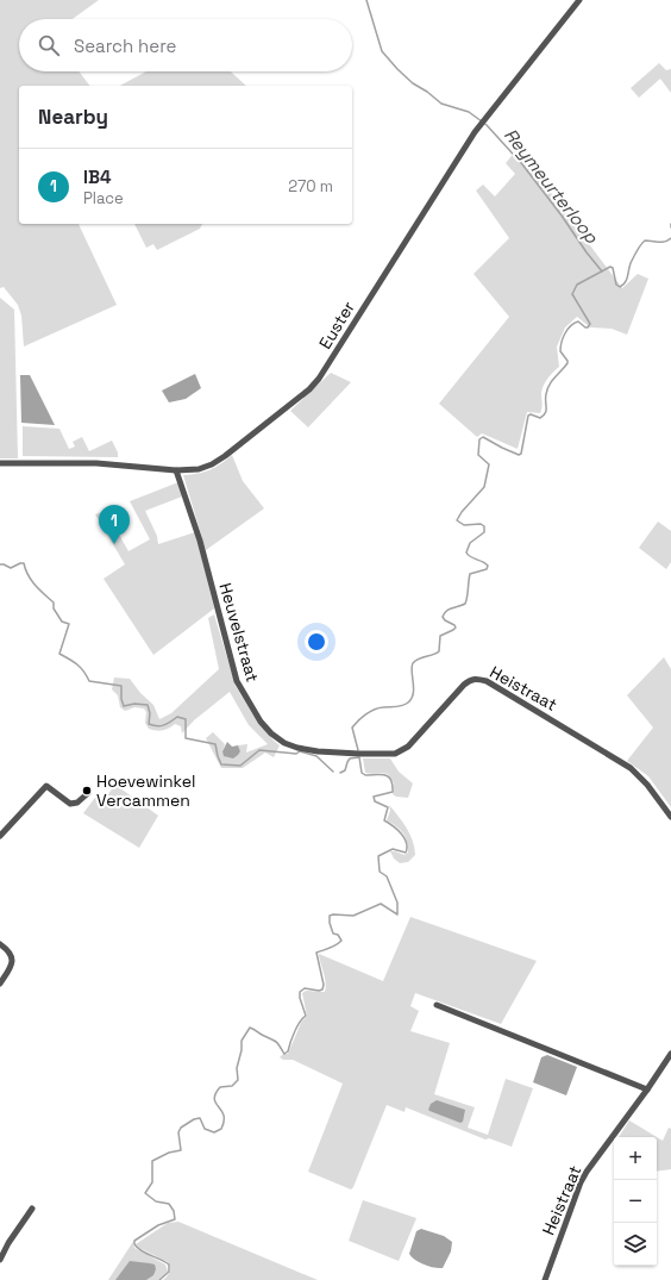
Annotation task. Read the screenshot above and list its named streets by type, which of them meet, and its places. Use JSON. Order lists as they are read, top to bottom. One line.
{"streets":{"street":["Euster","Heuvelstraat","Heistraat"]},"crossings":[["Euster","Heuvelstraat"],["Heuvelstraat","Heistraat"]],"water":["Reymeurterloop"],"places":["Hoevewinkel Vercammen"],"page":{"search":"Search here","heading":"Nearby","list":[{"mark":"1","name":"IB4","note":"Place","value":"270 m"}],"pins":"1","map_buttons":["+","−"]}}
